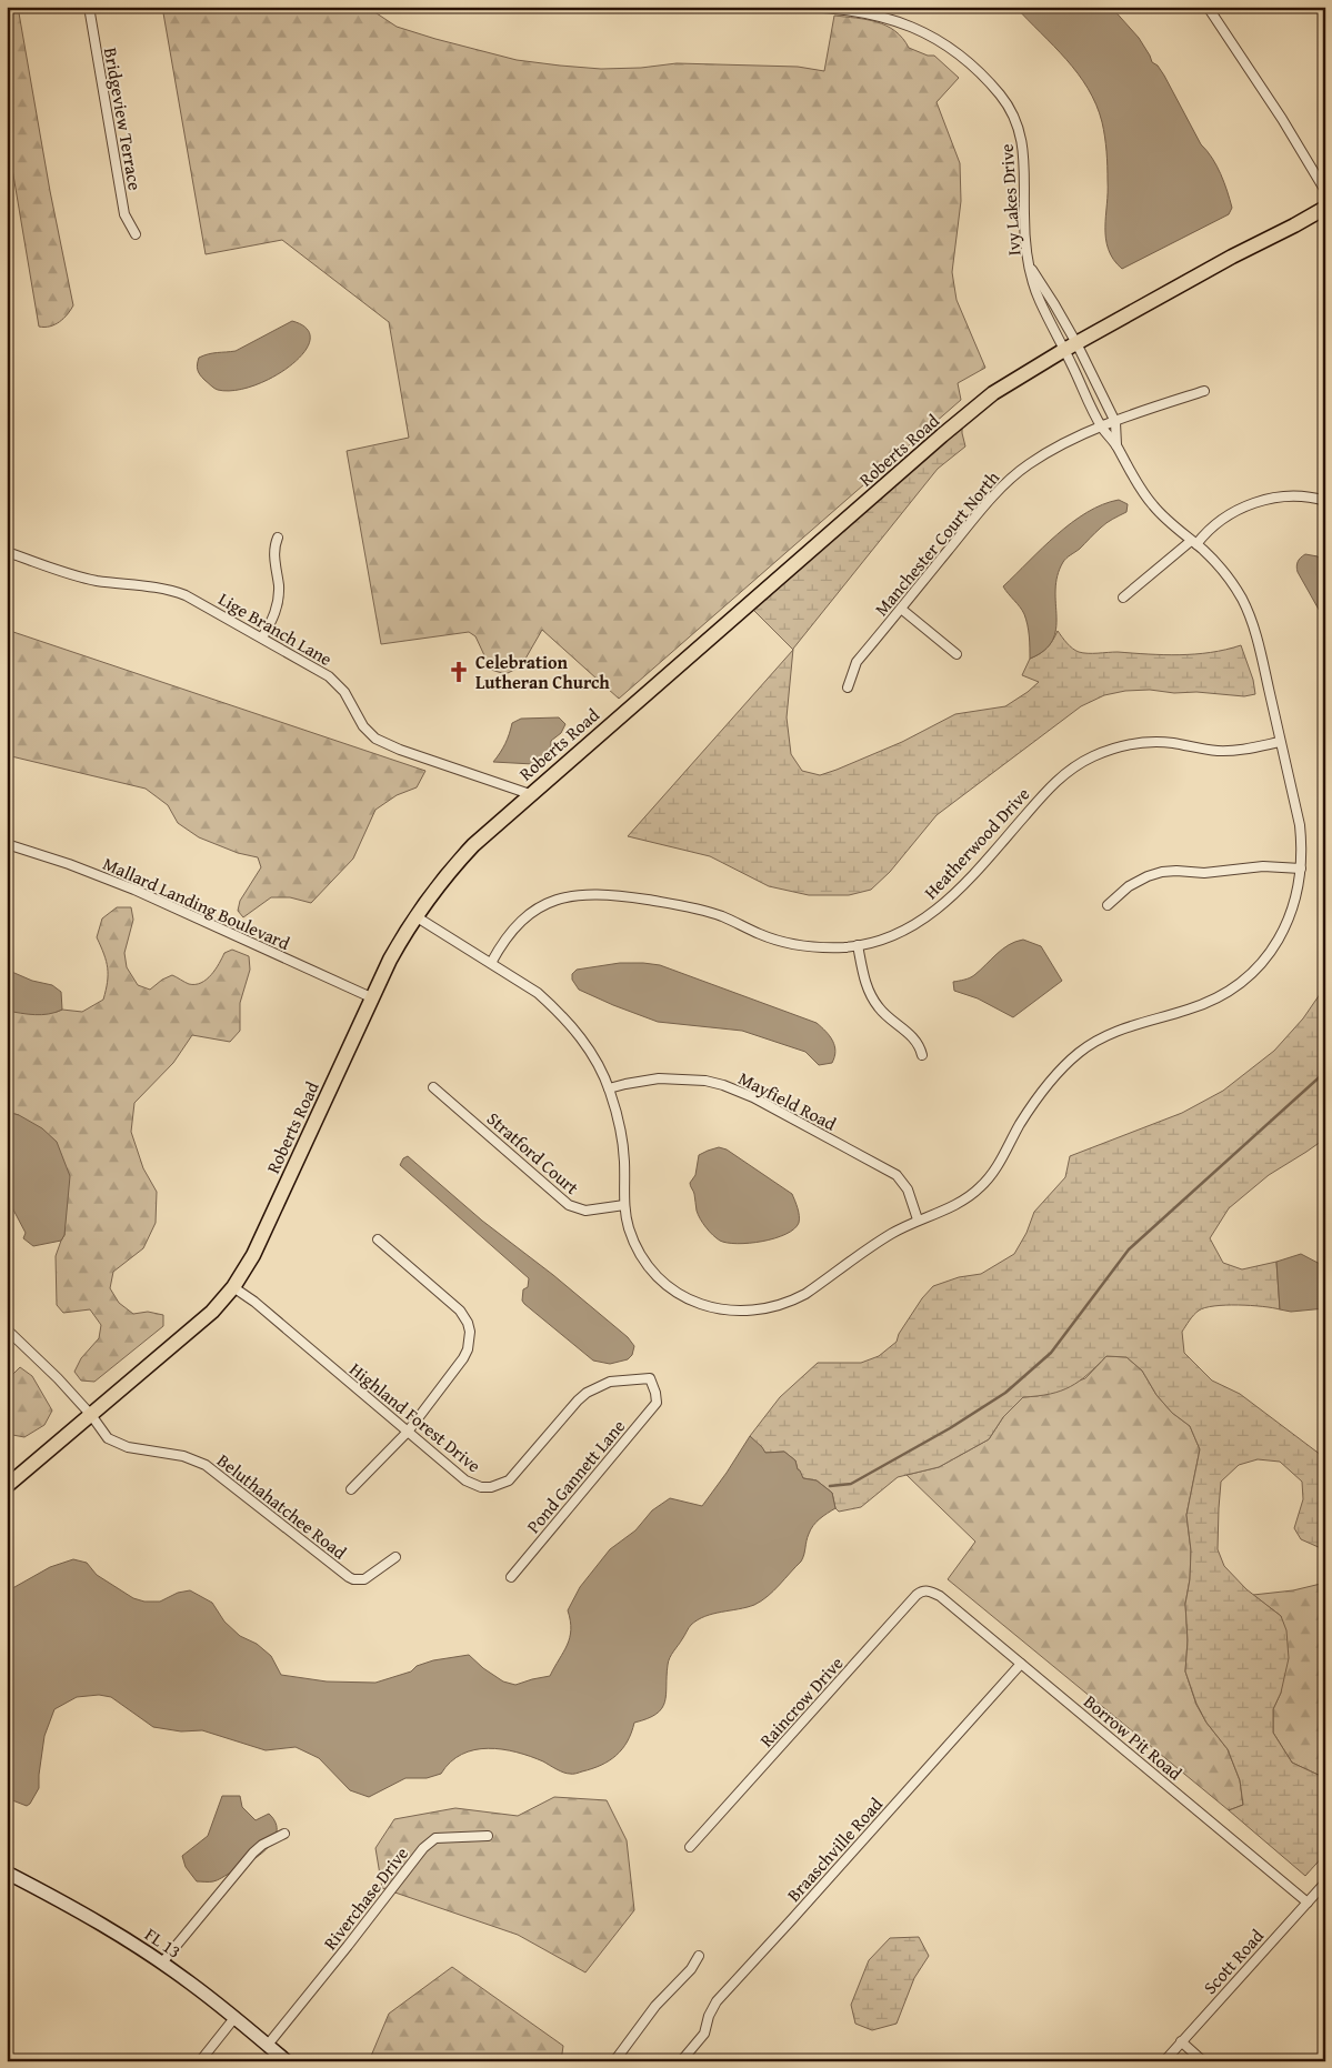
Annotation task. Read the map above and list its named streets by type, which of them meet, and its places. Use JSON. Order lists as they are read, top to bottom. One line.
{"streets":{"main road":["Roberts Road","FL 13"],"street":["Bridgeview Terrace","Ivy Lakes Drive","Manchester Court North","Lige Branch Lane","Heatherwood Drive","Mallard Landing Boulevard","Mayfield Road","Stratford Court","Highland Forest Drive","Pond Gannett Lane","Beluthahatchee Road","Raincrow Drive","Borrow Pit Road","Braaschville Road","Riverchase Drive","Scott Road"]},"crossings":[["Ivy Lakes Drive","Roberts Road"],["Roberts Road","Lige Branch Lane"],["Roberts Road","Mallard Landing Boulevard"],["Roberts Road","Highland Forest Drive"],["Roberts Road","Beluthahatchee Road"],["Highland Forest Drive","Pond Gannett Lane"],["Raincrow Drive","Borrow Pit Road"],["Borrow Pit Road","Braaschville Road"],["Borrow Pit Road","Scott Road"],["Riverchase Drive","FL 13"]],"places":{"church":["Celebration Lutheran Church"]}}
